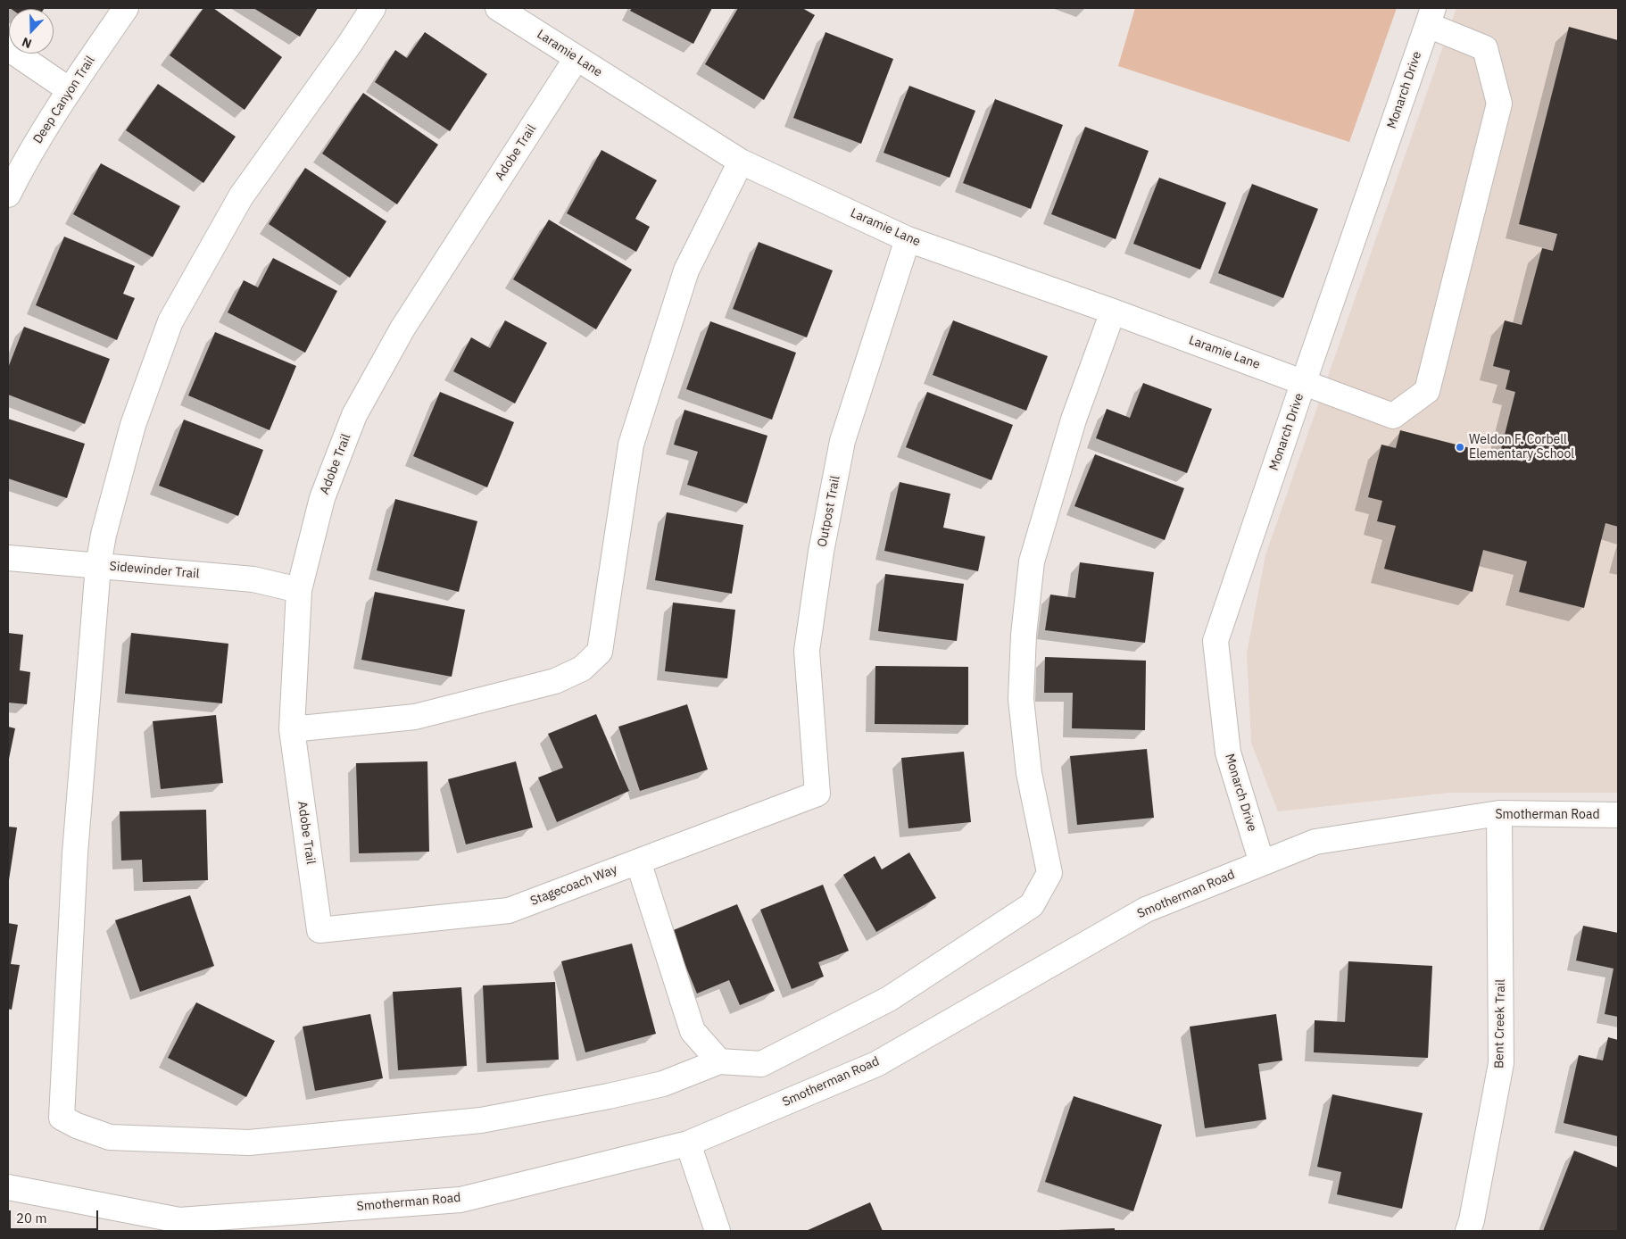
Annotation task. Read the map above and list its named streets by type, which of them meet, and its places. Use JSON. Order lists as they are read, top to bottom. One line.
{"streets":{"street":["Laramie Lane","Monarch Drive","Deep Canyon Trail","Adobe Trail","Outpost Trail","Sidewinder Trail","Smotherman Road","Stagecoach Way","Bent Creek Trail"]},"crossings":[["Laramie Lane","Monarch Drive"],["Laramie Lane","Adobe Trail"],["Laramie Lane","Outpost Trail"],["Monarch Drive","Smotherman Road"],["Adobe Trail","Sidewinder Trail"],["Adobe Trail","Stagecoach Way"],["Outpost Trail","Stagecoach Way"],["Smotherman Road","Bent Creek Trail"]],"places":["Weldon F. Corbell Elementary School"],"scale_bar":"20 m","north":"bottom"}
